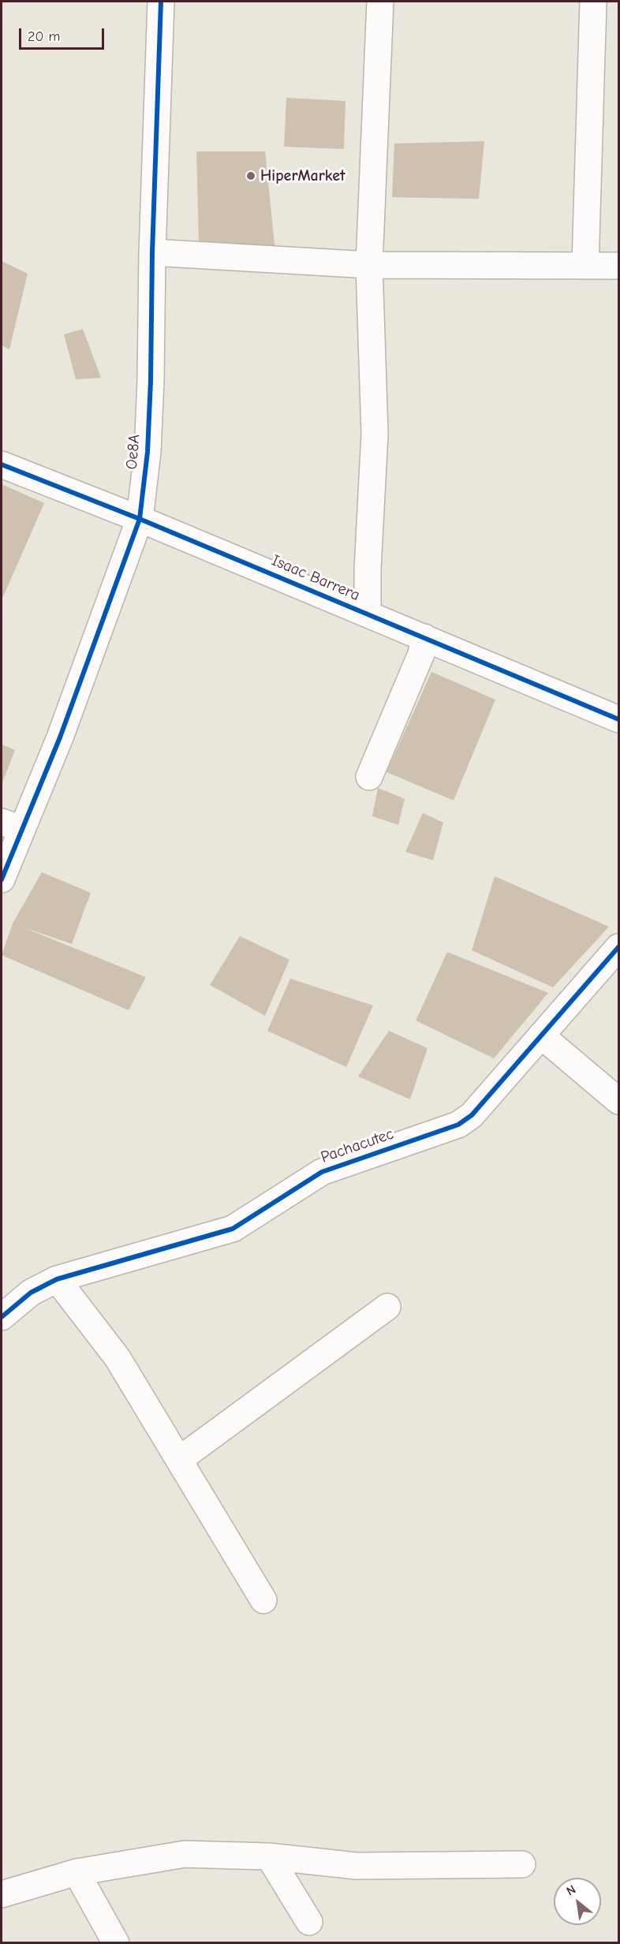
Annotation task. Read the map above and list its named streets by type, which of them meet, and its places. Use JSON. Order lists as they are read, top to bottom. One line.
{"streets":{"street":["Oe8A","Isaac Barrera","Pachacutec"]},"crossings":[["Oe8A","Isaac Barrera"]],"places":["HiperMarket"],"scale_bar":"20 m","north":"top left"}
